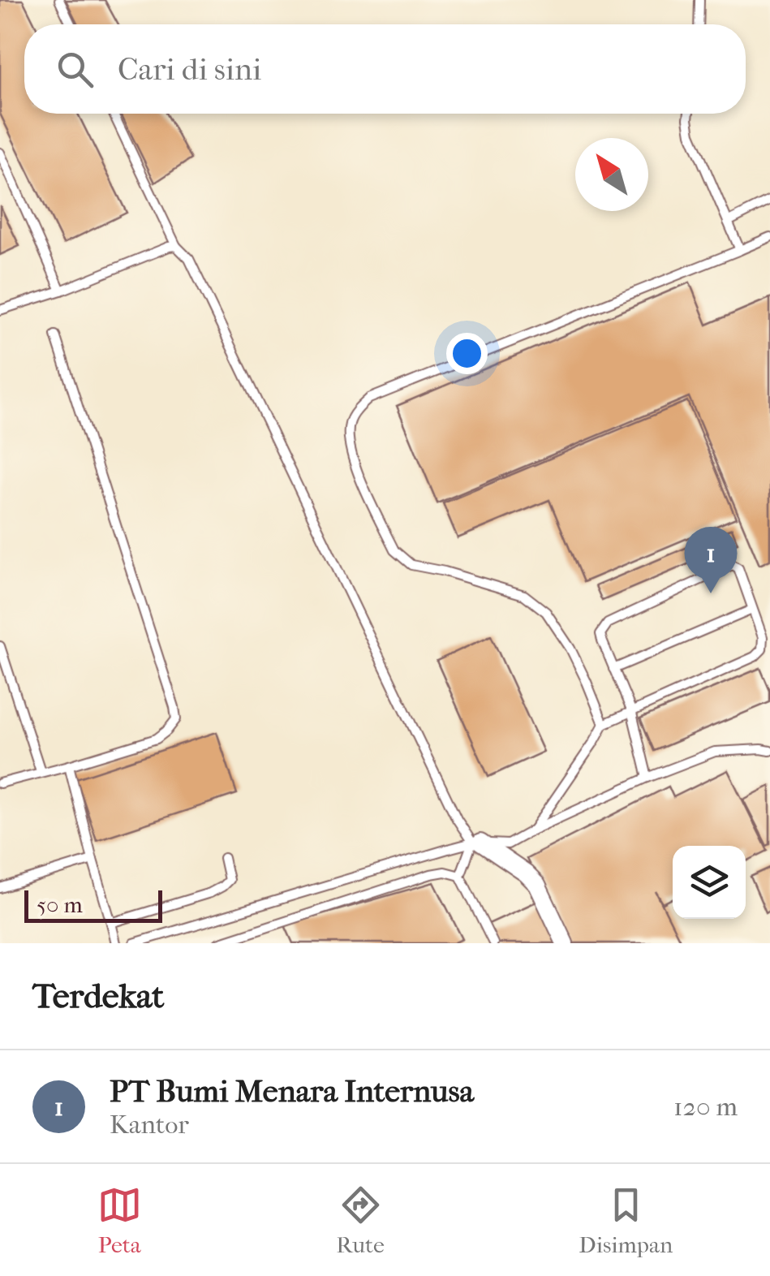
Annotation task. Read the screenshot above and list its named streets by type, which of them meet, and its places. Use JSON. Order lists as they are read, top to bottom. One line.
{"scale_bar":"50 m","north":"top left","page":{"search":"Cari di sini","pins":"1","scale":"50 m","heading":"Terdekat","list":[{"mark":"1","name":"PT Bumi Menara Internusa","note":"Kantor","value":"120 m"}],"nav":["Peta","Rute","Disimpan"]}}
